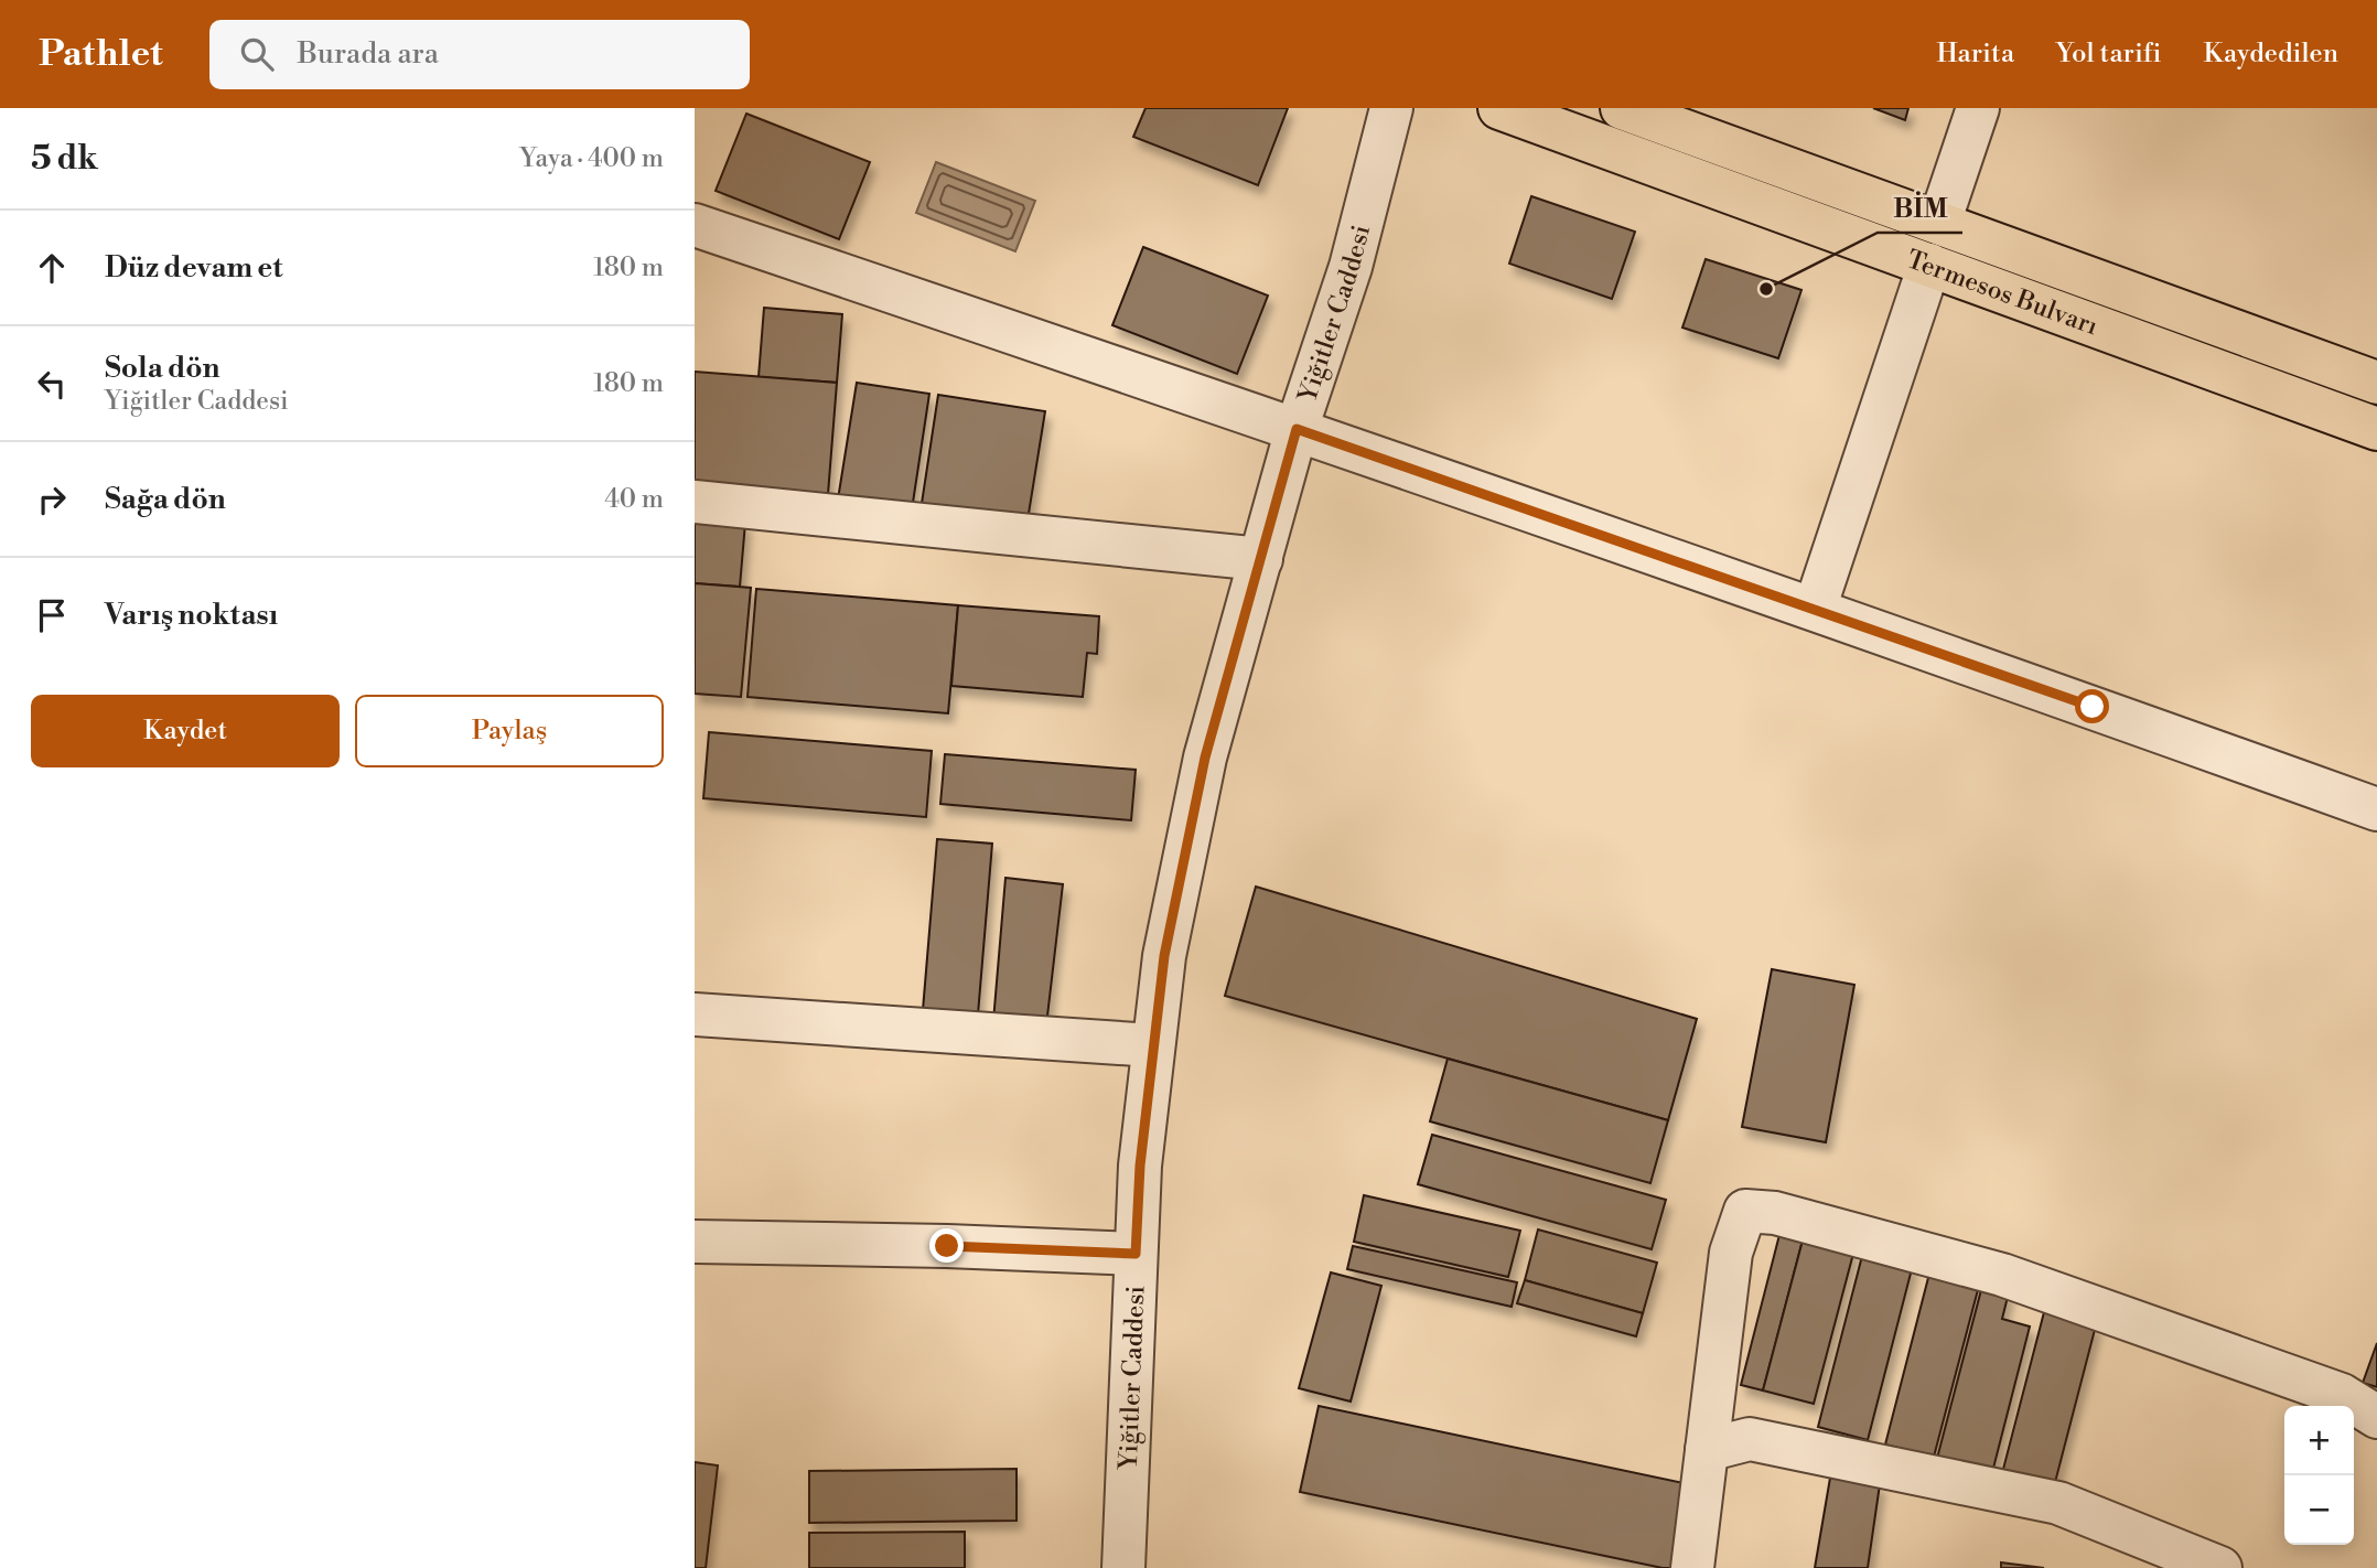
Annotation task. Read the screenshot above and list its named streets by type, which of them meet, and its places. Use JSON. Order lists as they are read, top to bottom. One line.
{"streets":{"main road":["Termesos Bulvarı"],"street":["Yiğitler Caddesi"]},"places":["BİM"],"page":{"header":"Pathlet","search":"Burada ara","nav":["Harita","Yol tarifi","Kaydedilen"],"heading":["5 dk","Yaya · 400 m"],"list":[["Düz devam et","180 m"],["Sola dön","Yiğitler Caddesi","180 m"],["Sağa dön","40 m"],"Varış noktası"],"buttons":["Kaydet","Paylaş"],"map_buttons":["+","−"]}}
